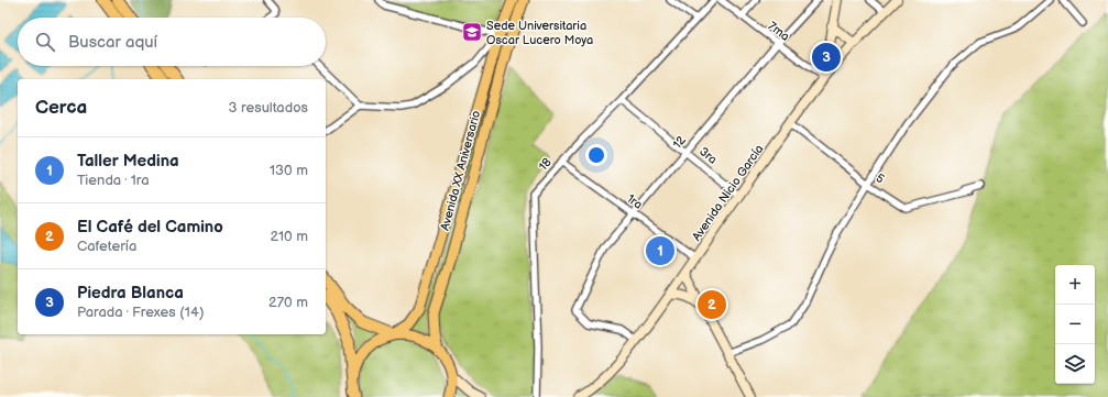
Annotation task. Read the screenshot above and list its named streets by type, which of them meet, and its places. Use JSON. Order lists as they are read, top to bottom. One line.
{"streets":{"main road":["Avenida XX Aniversario","Avenida Nicio García"],"street":["7ma","12","3ra","18","5","1ra"]},"crossings":[["7ma","12"],["7ma","Avenida Nicio García"],["12","3ra"],["12","Avenida Nicio García"],["12","1ra"],["3ra","18"],["3ra","Avenida Nicio García"],["18","1ra"],["5","Avenida Nicio García"],["Avenida Nicio García","1ra"]],"places":{"school or university":["Sede Universitaria Oscar Lucero Moya"]},"page":{"search":"Buscar aquí","pins":["3","1","2"],"heading":["Cerca","3 resultados"],"list":[{"mark":"1","name":"Taller Medina","note":"Tienda · 1ra","value":"130 m"},{"mark":"2","name":"El Café del Camino","note":"Cafetería","value":"210 m"},{"mark":"3","name":"Piedra Blanca","note":"Parada · Frexes (14)","value":"270 m"}],"map_buttons":["+","−"]}}
